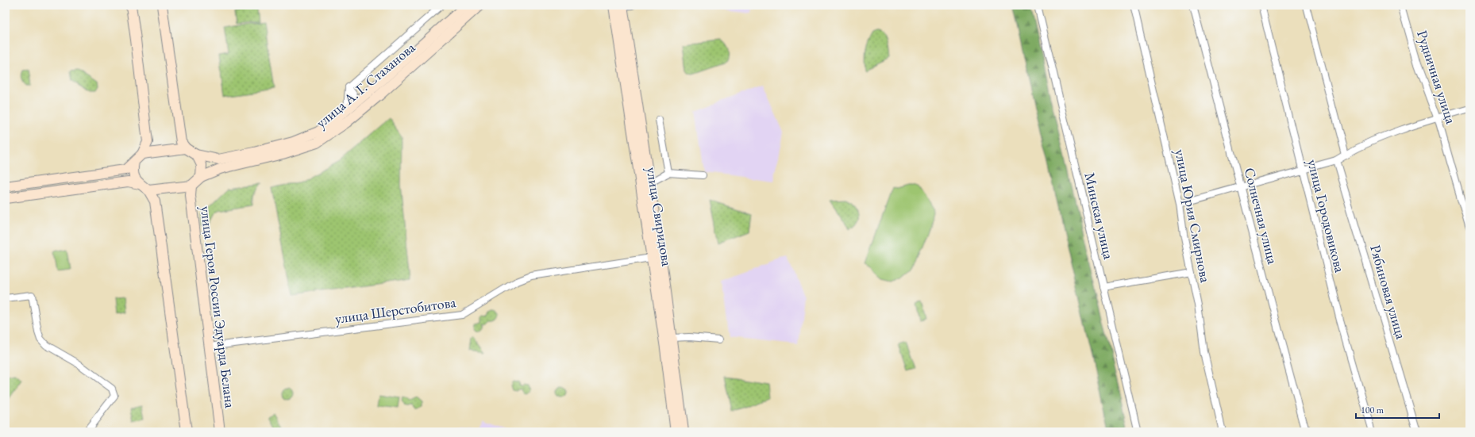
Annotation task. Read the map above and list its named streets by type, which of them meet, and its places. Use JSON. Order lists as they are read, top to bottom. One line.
{"streets":{"street":["Рудничная улица","улица А. Г. Стаханова","Минская улица","улица Юрия Смирнова","Солнечная улица","улица Городовикова","улица Свиридова","Рябиновая улица","улица Героя России Эдуарда Белана","улица Шерстобитова"]},"crossings":[["улица Свиридова","улица Шерстобитова"],["улица Героя России Эдуарда Белана","улица Шерстобитова"]],"scale_bar":"100 m"}
